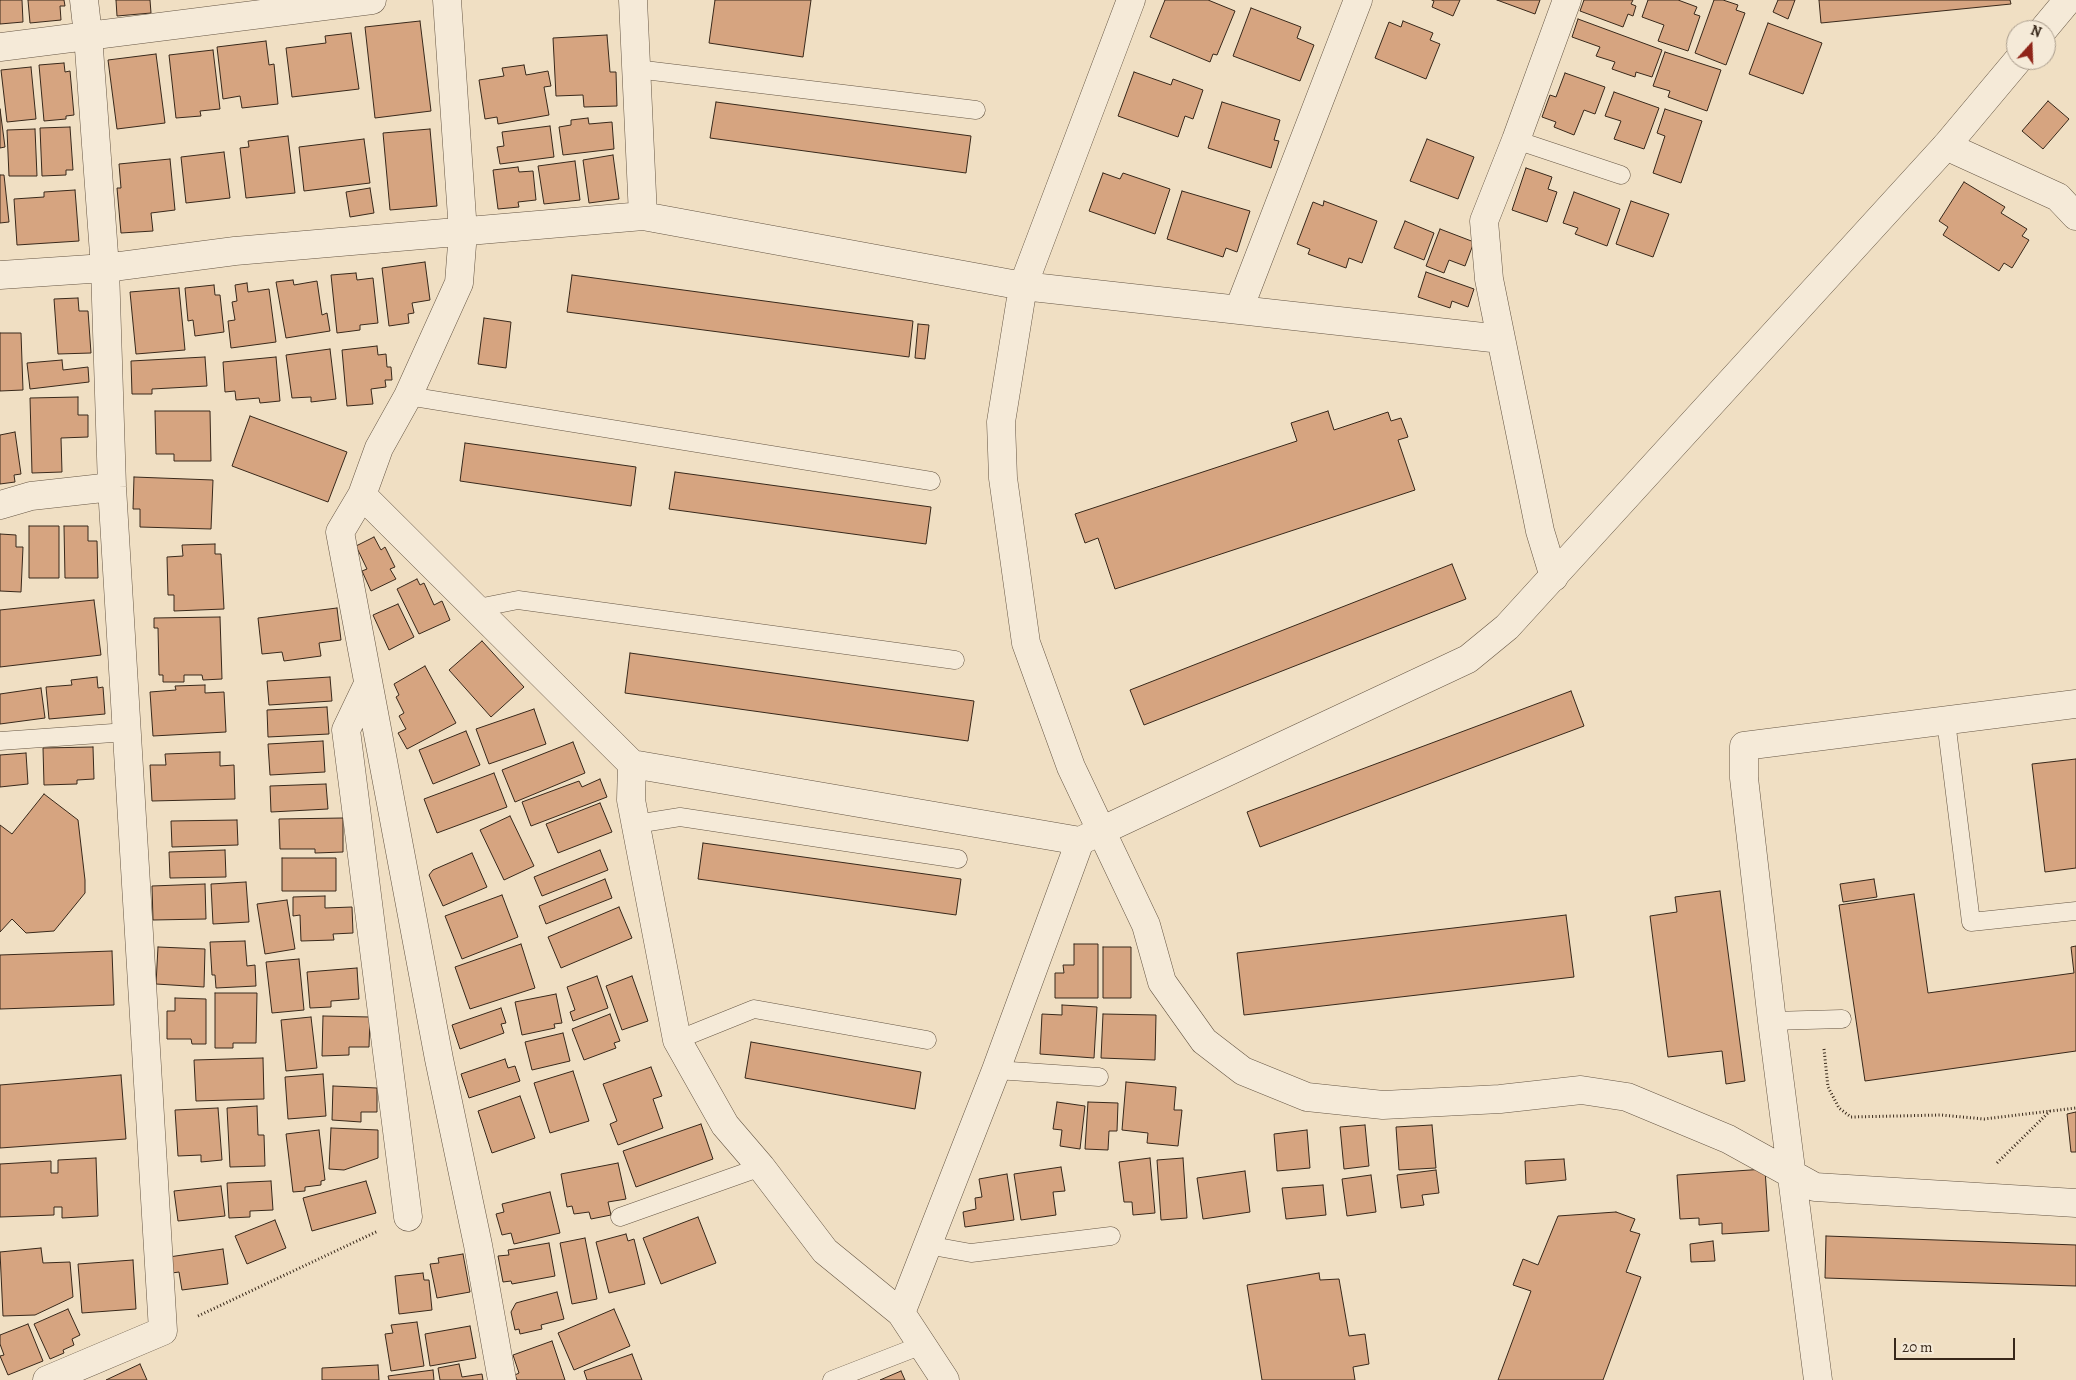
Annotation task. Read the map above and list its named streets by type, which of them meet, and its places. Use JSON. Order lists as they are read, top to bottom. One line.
{"scale_bar":"20 m","north":"top"}
